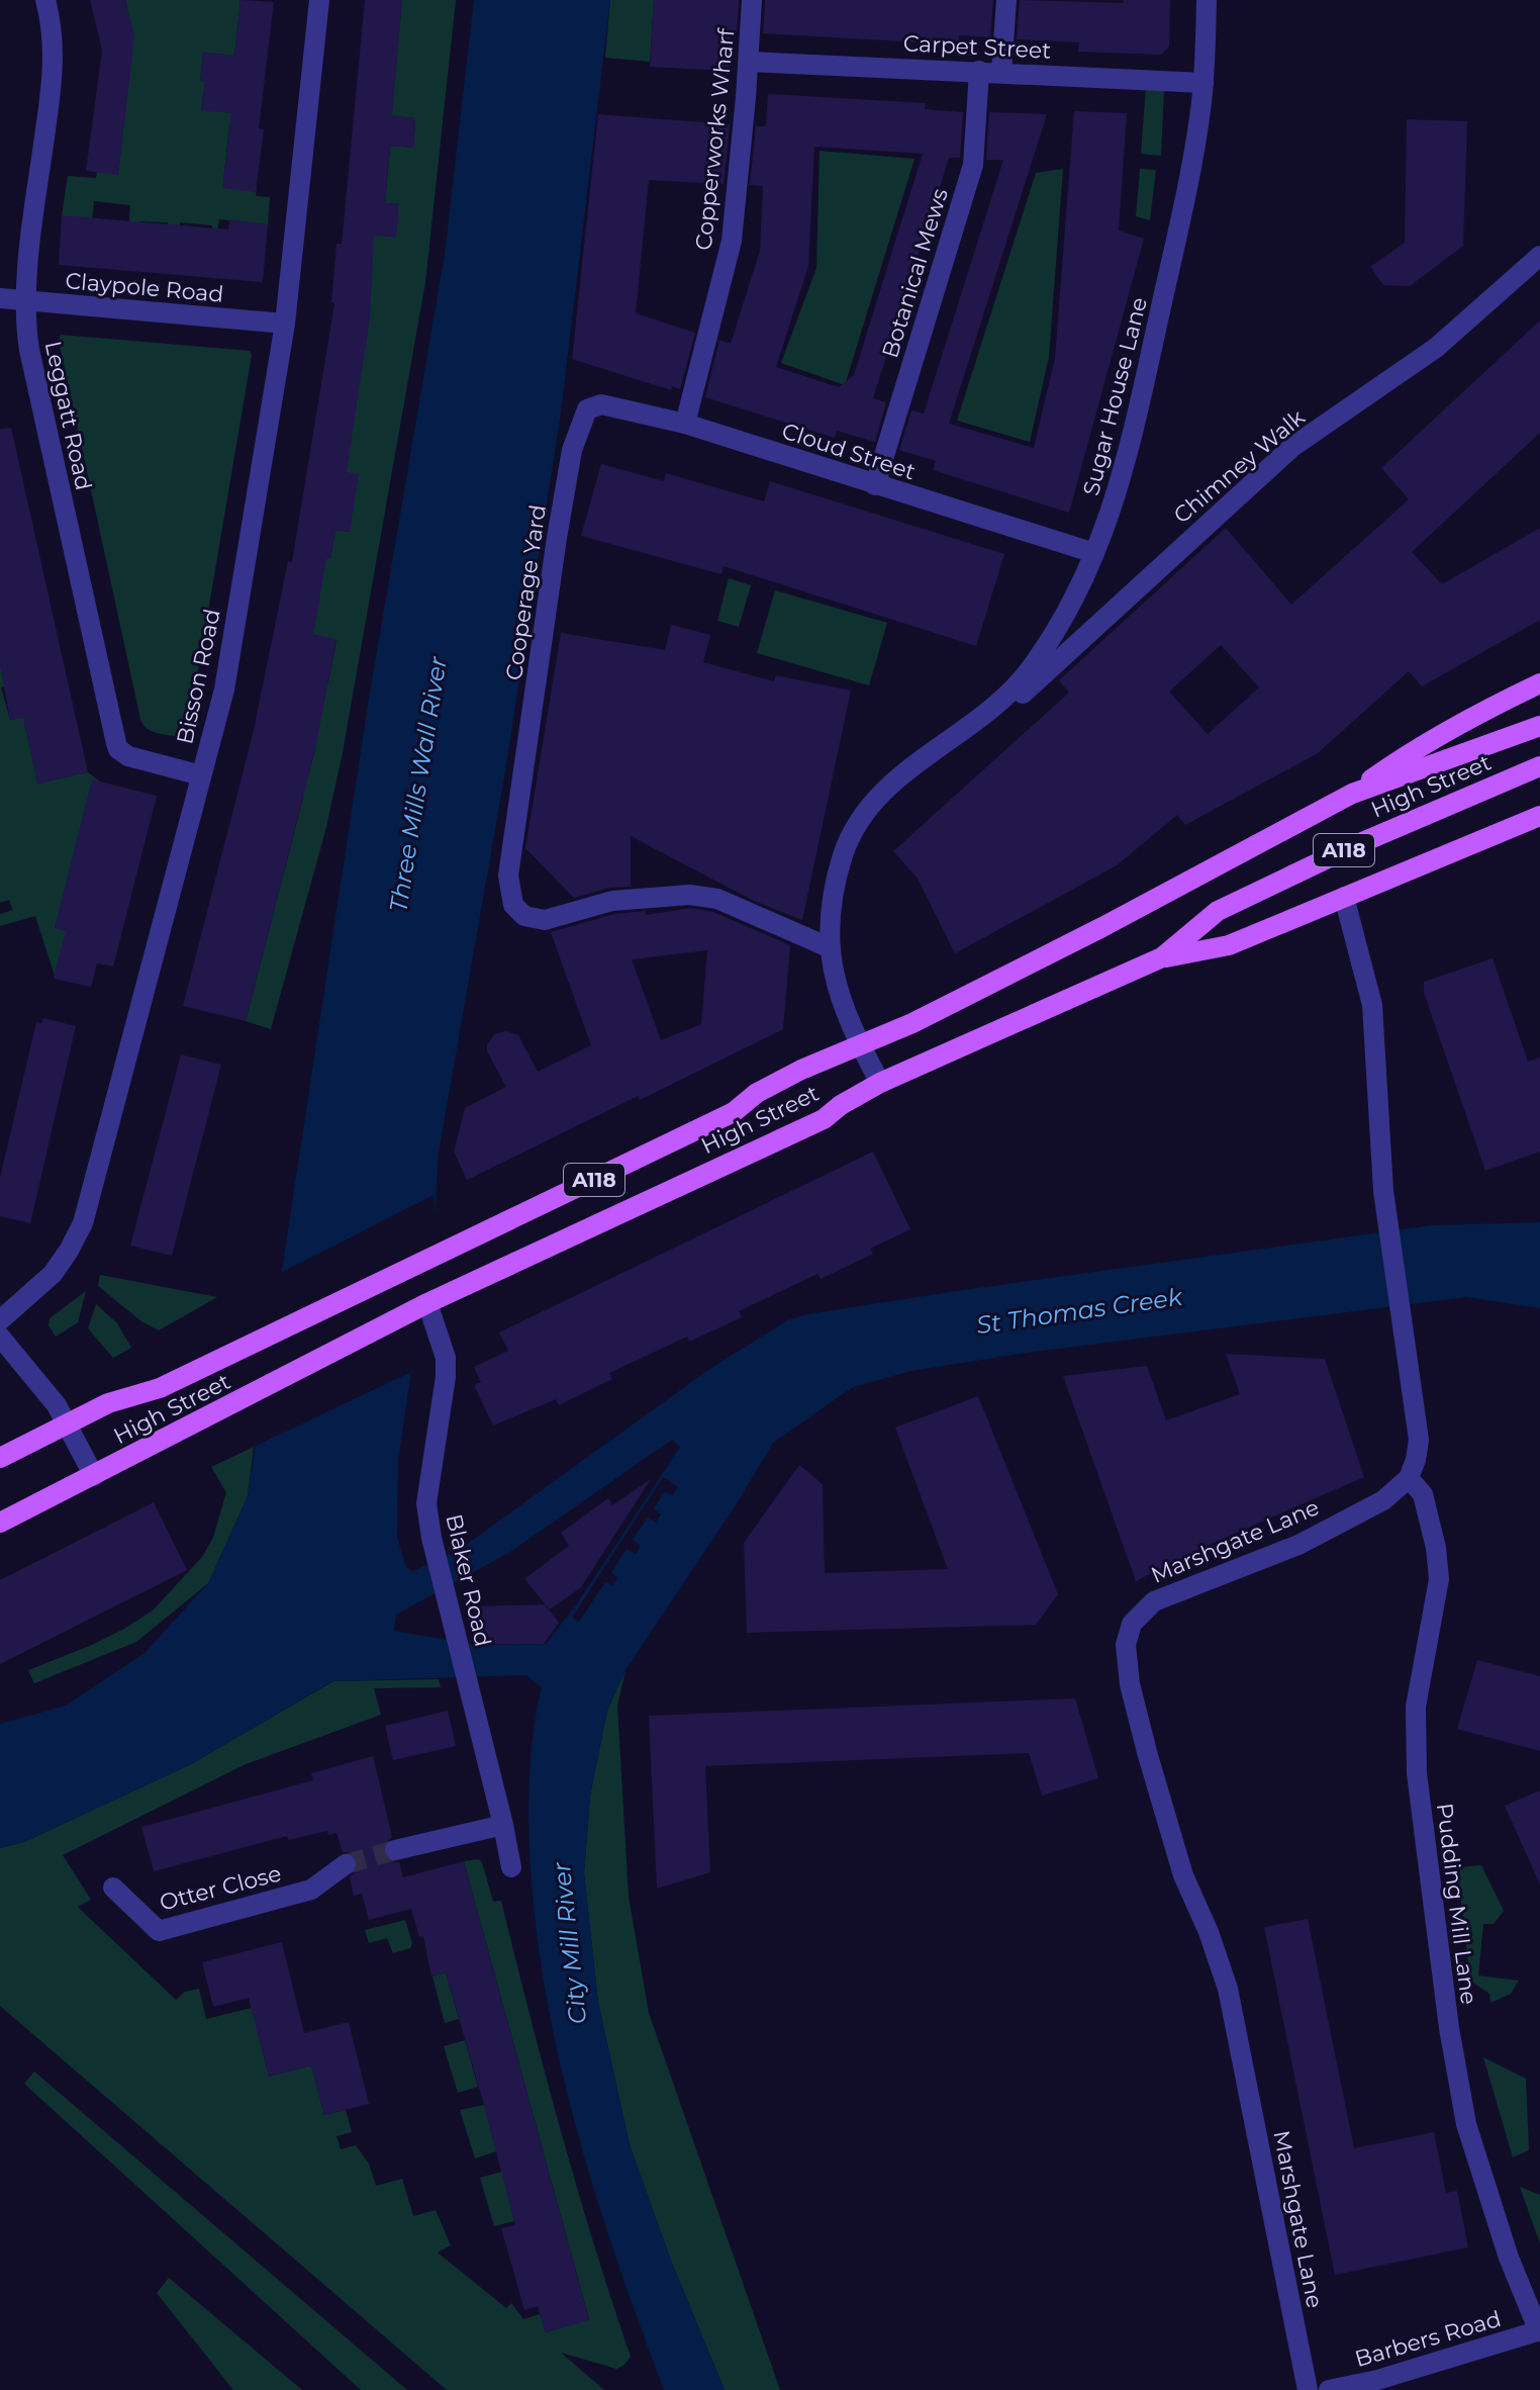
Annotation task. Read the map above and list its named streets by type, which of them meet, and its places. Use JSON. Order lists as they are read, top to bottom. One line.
{"streets":{"main road":["High Street","A118"],"street":["Carpet Street","Copperworks Wharf","Botanical Mews","Claypole Road","Sugar House Lane","Leggatt Road","Cloud Street","Chimney Walk","Cooperage Yard","Bisson Road","Marshgate Lane","Blaker Road","Otter Close","Pudding Mill Lane","Barbers Road"]},"crossings":[["Carpet Street","Copperworks Wharf"],["Carpet Street","Botanical Mews"],["Carpet Street","Sugar House Lane"],["Copperworks Wharf","Cloud Street"],["Botanical Mews","Cloud Street"],["Claypole Road","Leggatt Road"],["Claypole Road","Bisson Road"],["Sugar House Lane","Cloud Street"],["Sugar House Lane","Chimney Walk"],["Sugar House Lane","Cooperage Yard"],["Sugar House Lane","High Street"],["Leggatt Road","Bisson Road"],["Cloud Street","Cooperage Yard"],["High Street","A118"],["High Street","Blaker Road"],["Marshgate Lane","Pudding Mill Lane"],["Pudding Mill Lane","Barbers Road"]],"water":["Three Mills Wall River","St Thomas Creek","City Mill River"]}
